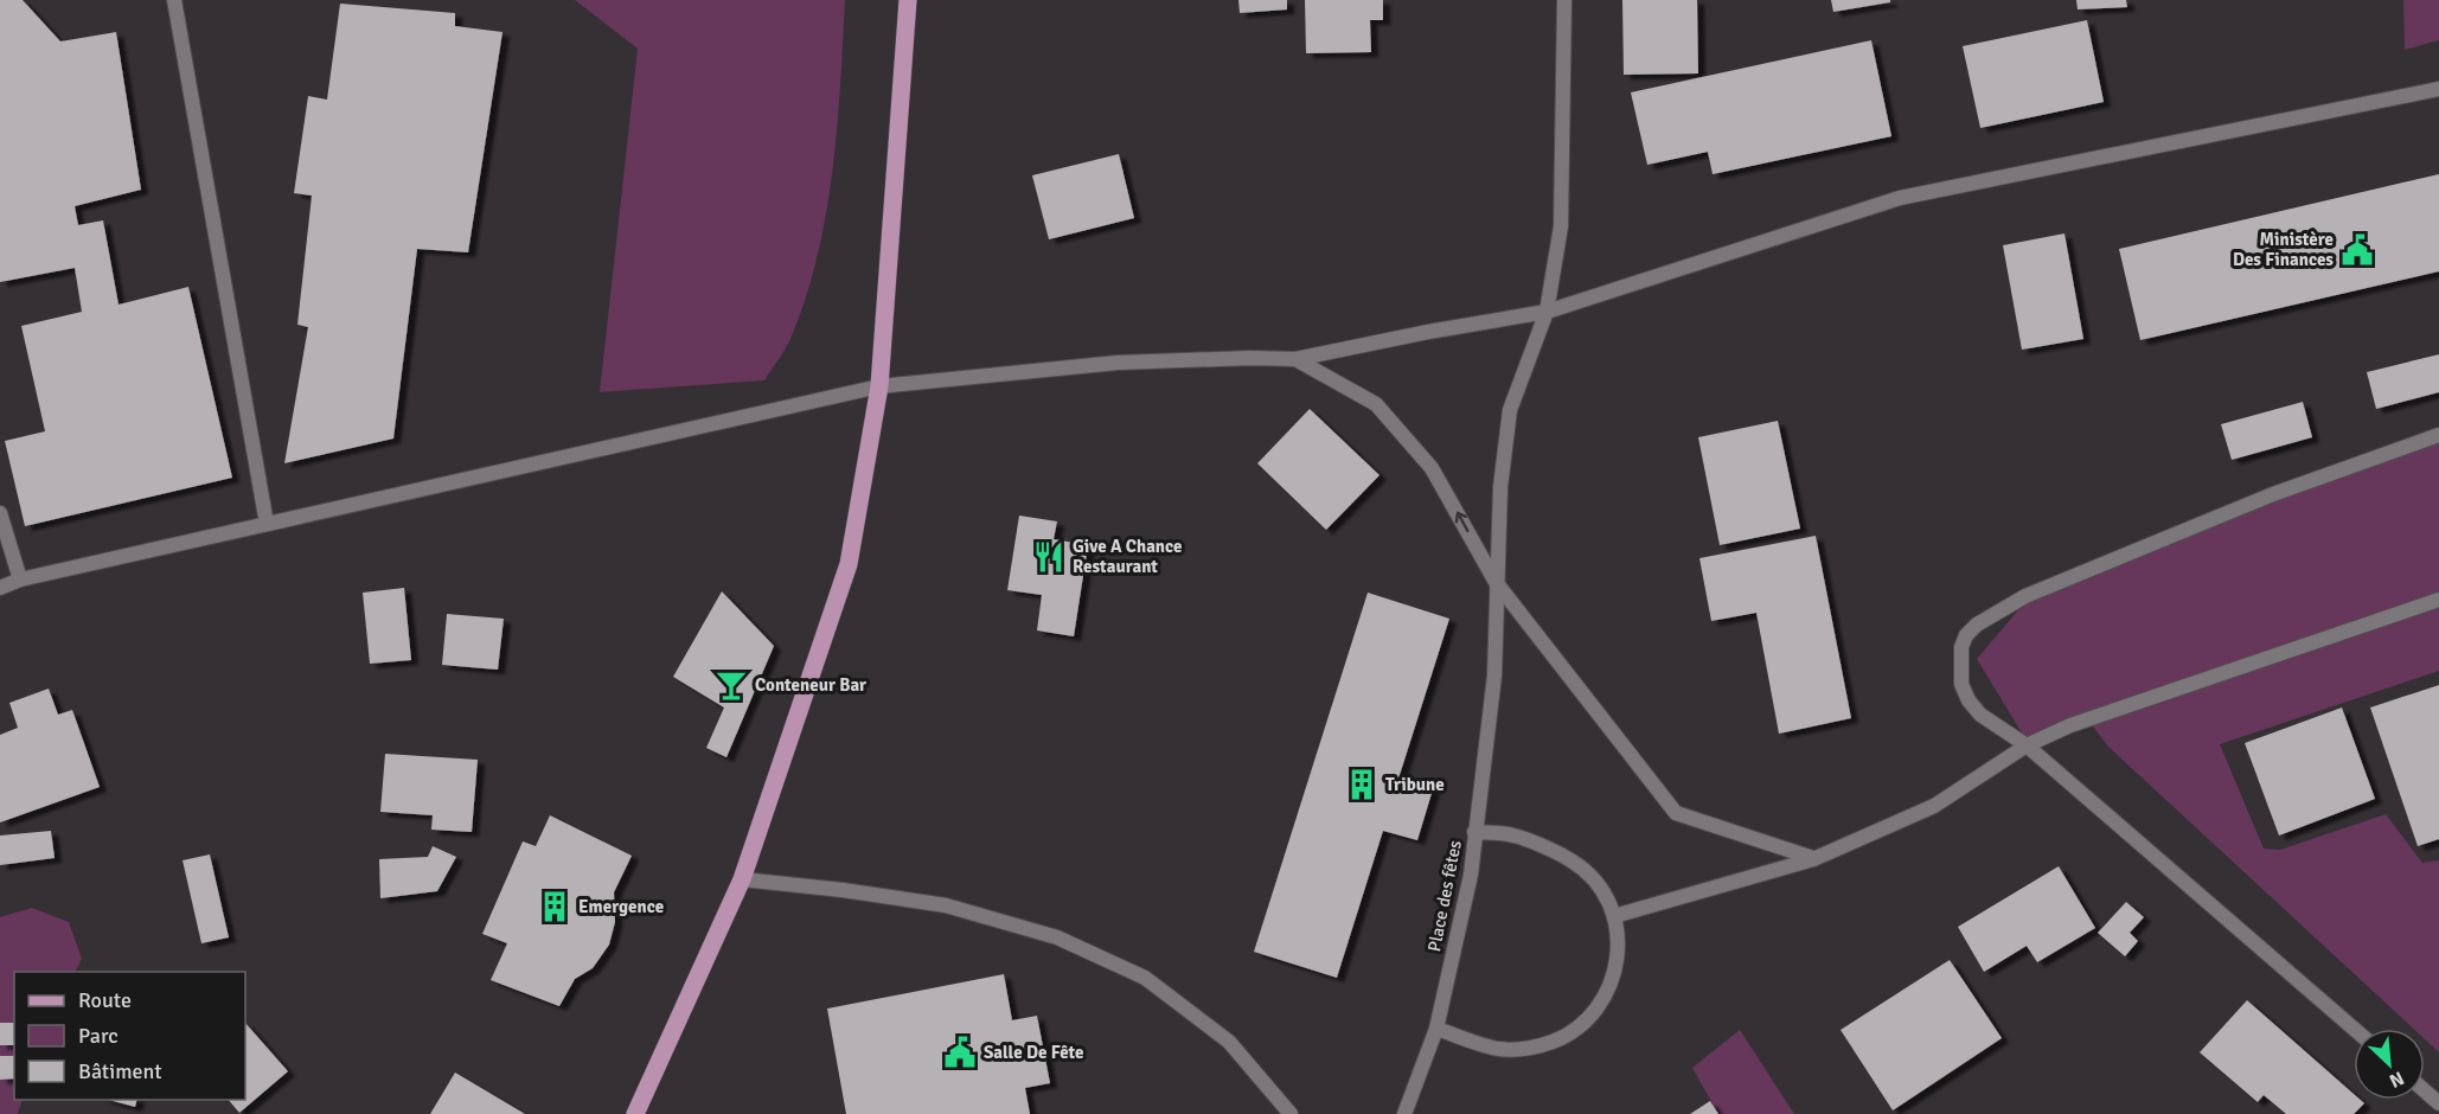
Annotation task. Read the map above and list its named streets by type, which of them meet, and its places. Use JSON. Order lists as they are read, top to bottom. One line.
{"streets":{"street":["Place des fêtes"]},"places":{"public building":["Ministère Des Finances","Salle De Fête"],"restaurant":["Give A Chance Restaurant"],"bar":["Conteneur Bar"],"building":["Tribune","Emergence"]},"legend":["Route","Parc","Bâtiment"],"north":"bottom right"}
